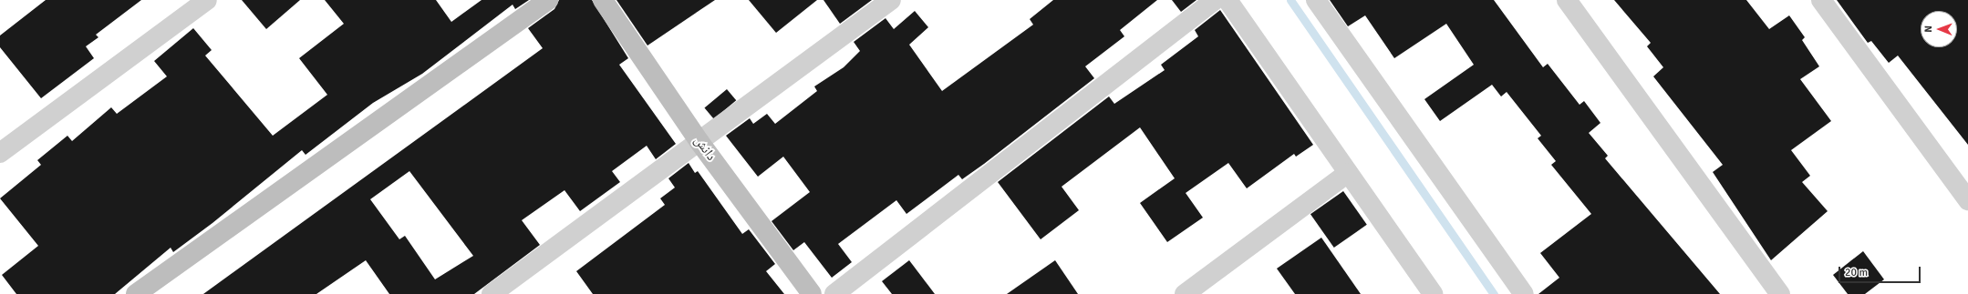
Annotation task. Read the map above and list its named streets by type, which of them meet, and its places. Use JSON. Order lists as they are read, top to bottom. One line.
{"streets":{"street":["دانش"]},"scale_bar":"20 m","north":"left"}
